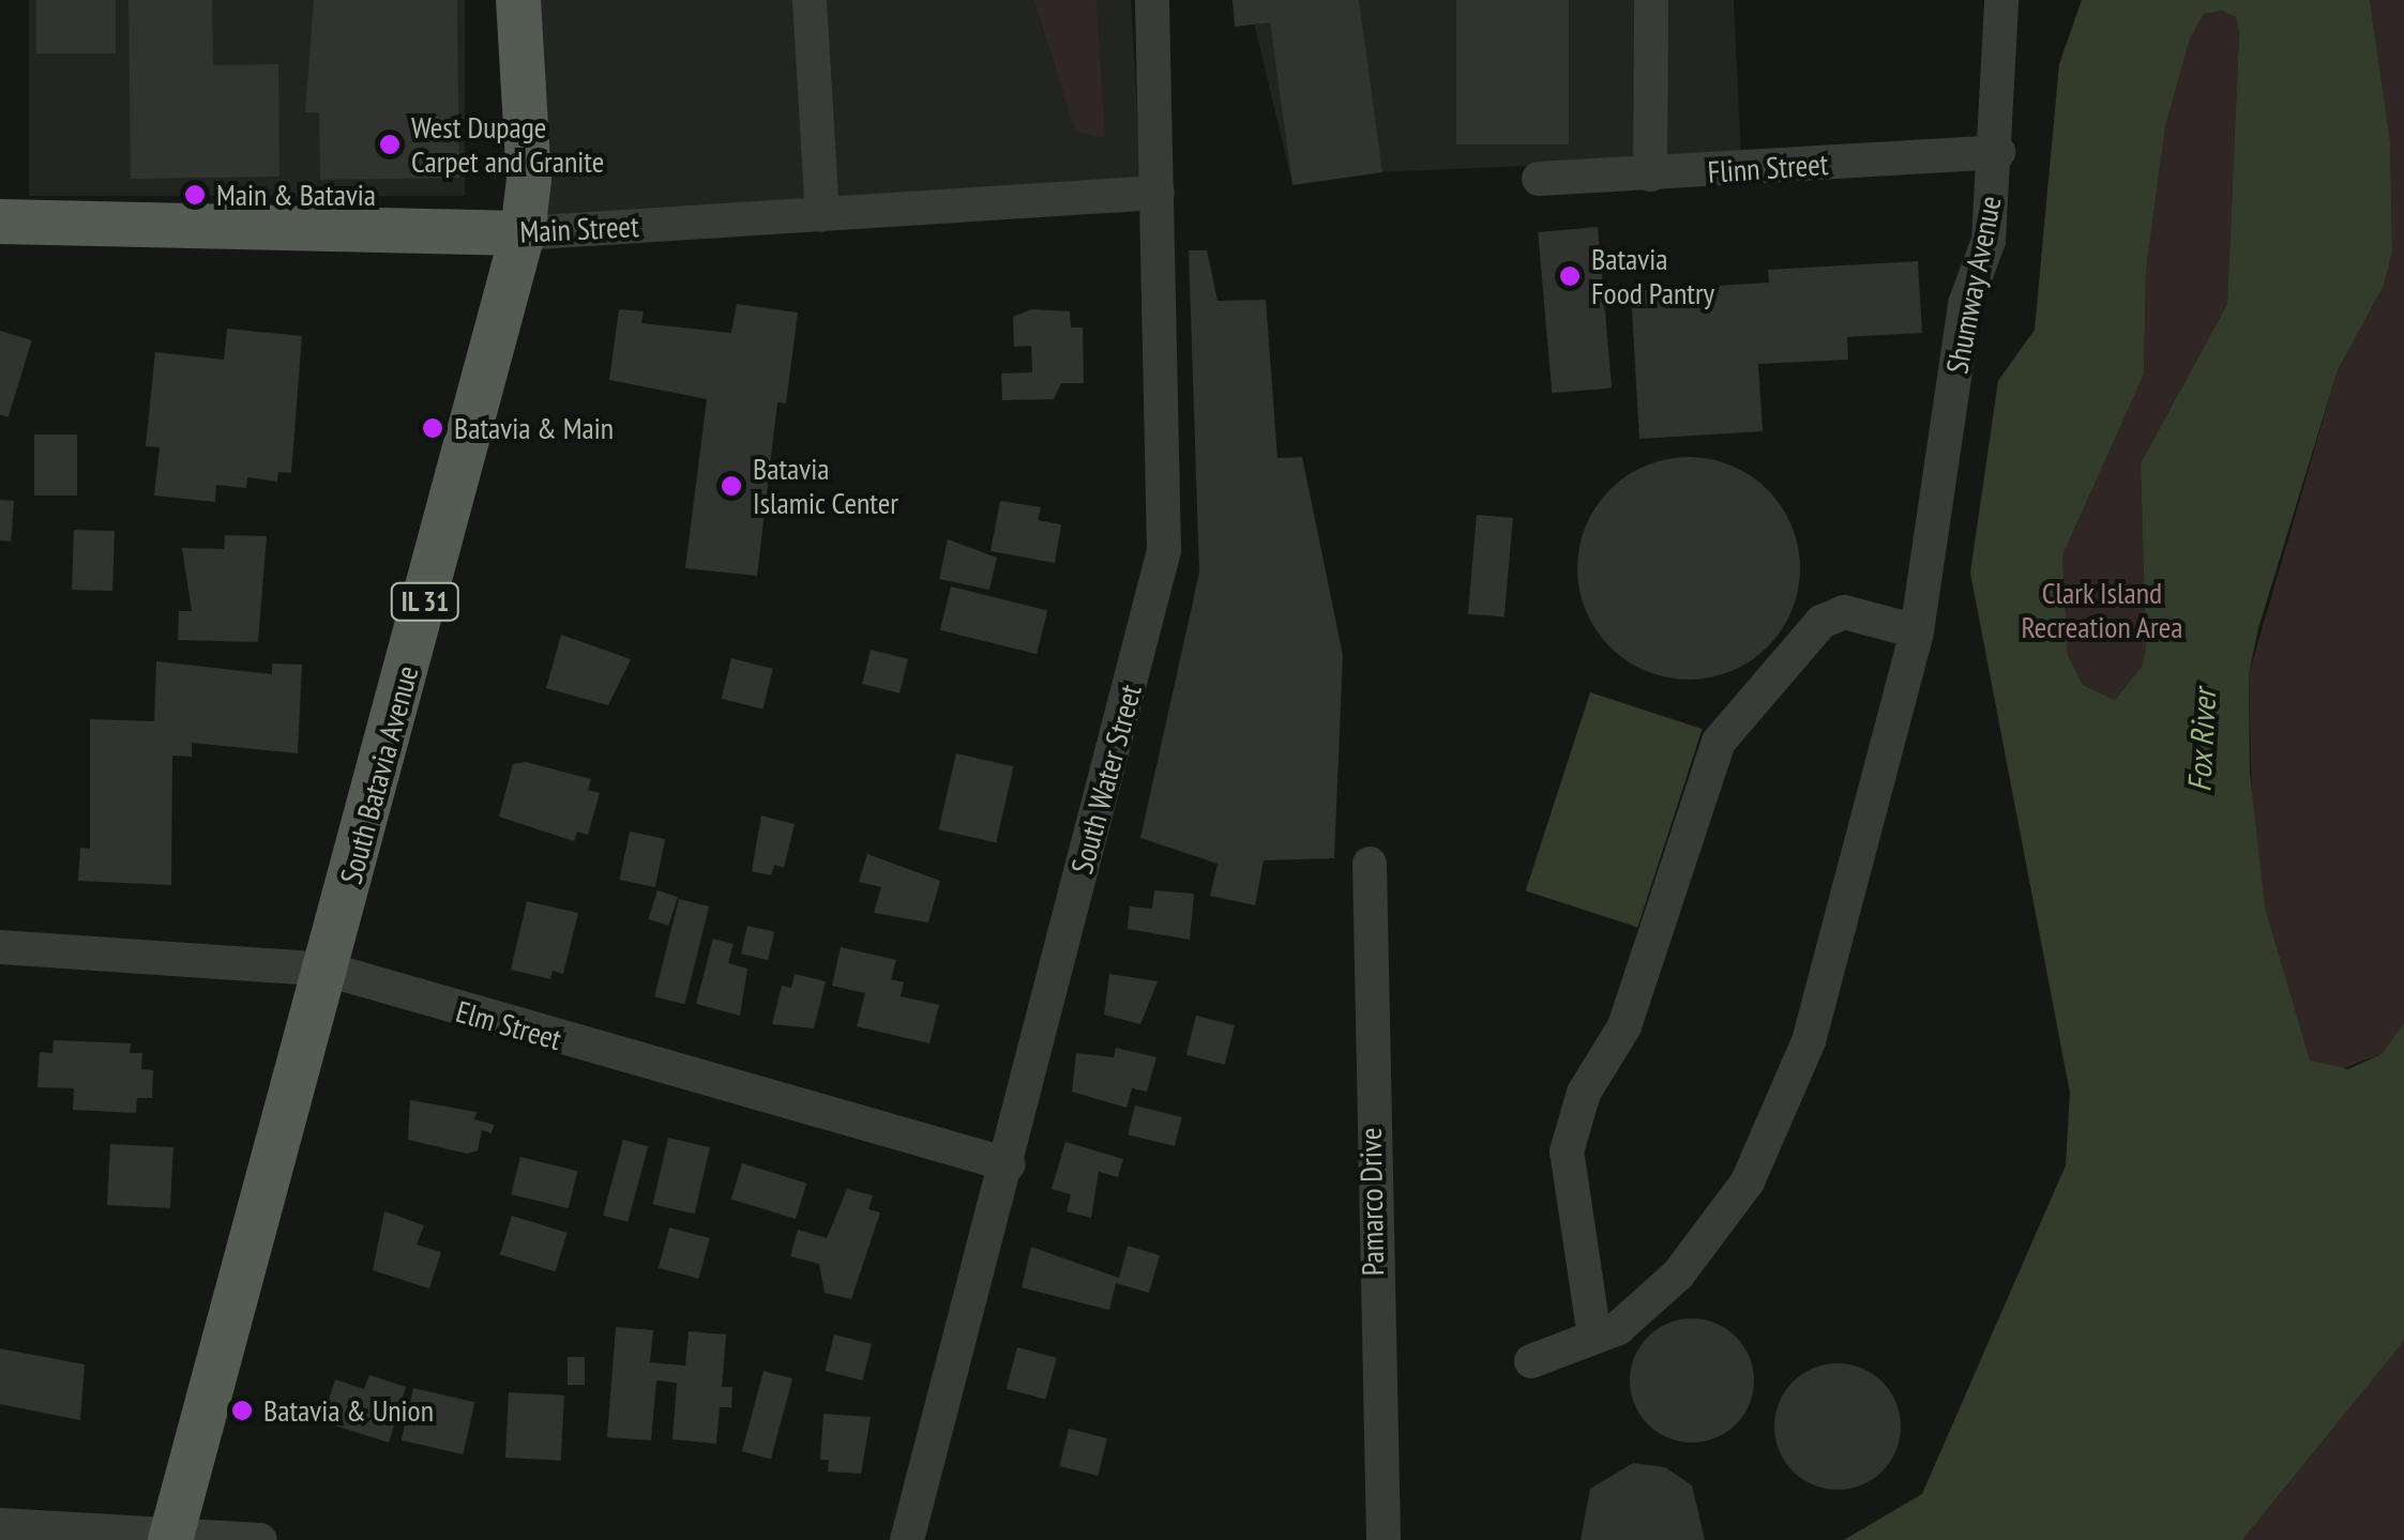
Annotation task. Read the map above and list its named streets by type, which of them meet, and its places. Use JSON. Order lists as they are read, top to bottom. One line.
{"streets":{"main road":["Main Street","IL 31","South Batavia Avenue"],"street":["Flinn Street","Shumway Avenue","South Water Street","Elm Street","Pamarco Drive"]},"crossings":[["Flinn Street","Shumway Avenue"],["Main Street","South Batavia Avenue"],["Main Street","South Water Street"],["South Batavia Avenue","Elm Street"],["South Water Street","Elm Street"]],"water":["Fox River"],"parks":["Clark Island Recreation Area"],"places":["West Dupage Carpet and Granite","Main & Batavia","Batavia Food Pantry","Batavia & Main","Batavia Islamic Center","Batavia & Union"]}
